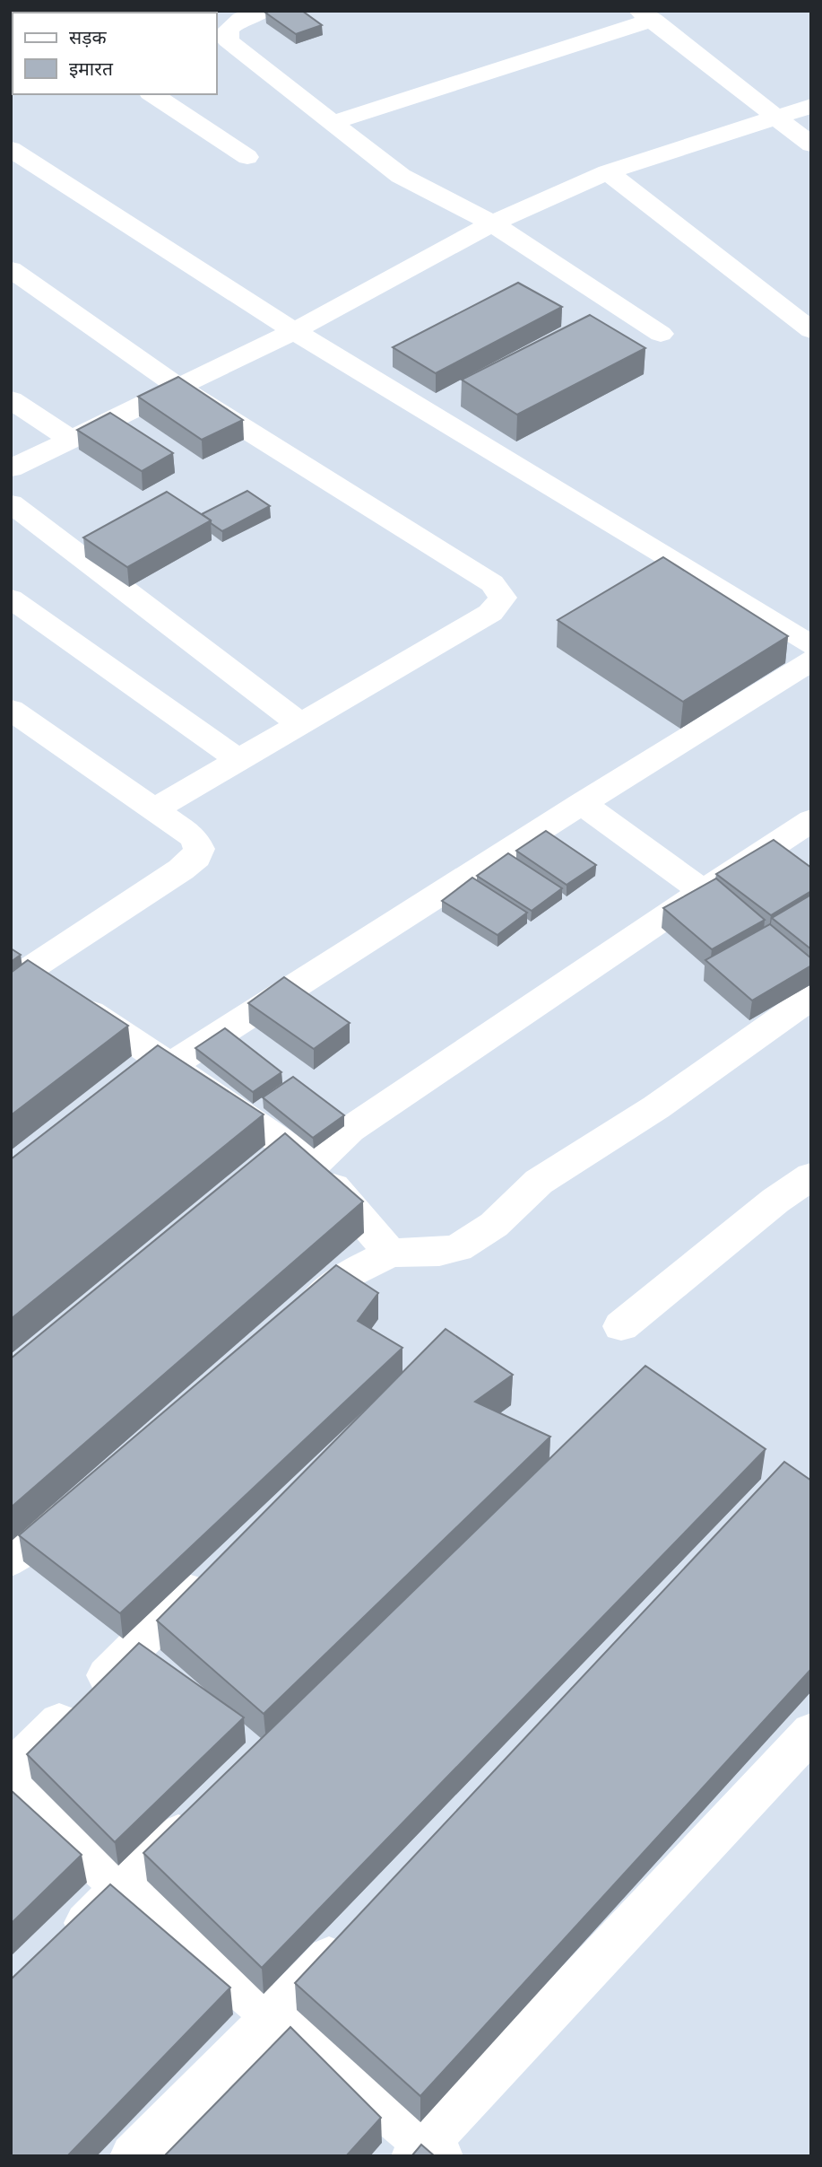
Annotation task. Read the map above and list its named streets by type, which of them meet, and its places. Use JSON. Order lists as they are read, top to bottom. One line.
{"legend":["सड़क","इमारत"]}
